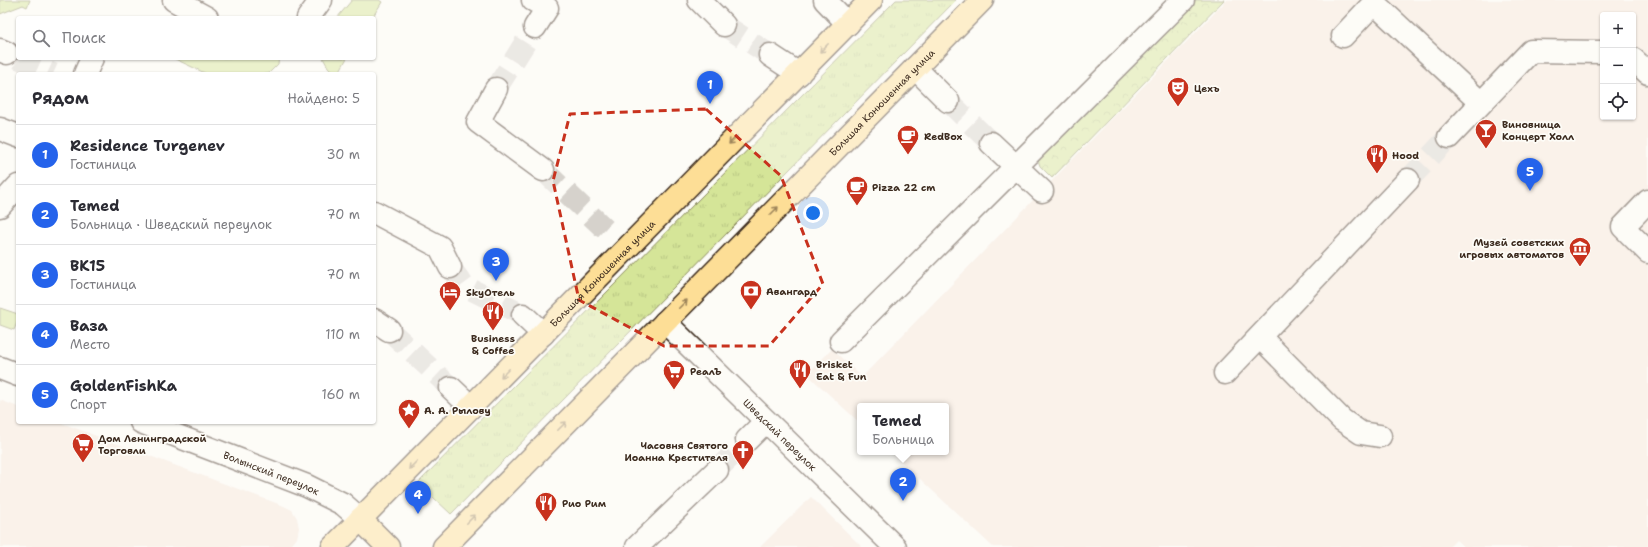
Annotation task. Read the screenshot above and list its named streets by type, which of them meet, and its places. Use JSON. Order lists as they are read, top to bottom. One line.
{"streets":{"main road":["Большая Конюшенная улица","Волынский переулок"],"street":["Шведский переулок"]},"crossings":[["Большая Конюшенная улица","Шведский переулок"],["Большая Конюшенная улица","Волынский переулок"]],"places":{"theatre":["Цехъ"],"bar":["Виновница Концерт Холл"],"cafe":["RedBox","Pizza 22 cm"],"restaurant":["Hood","Business & Coffee","Brisket Eat & Fun","Рио Рим"],"museum":["Музей советских игровых автоматов"],"bank":["Авангард"],"hotel":["SkyОтель"],"supermarket":["РеалЪ","Дом Ленинградской Торговли"],"place":["А. А. Рылову"],"church":["Часовня Святого Иоанна Крестителя"]},"page":{"map_buttons":["+","−"],"search":"Поиск","pins":["1","5","3","2","4"],"heading":["Рядом","Найдено: 5"],"list":[{"mark":"1","name":"Residence Turgenev","note":"Гостиница","value":"30 m"},{"mark":"2","name":"Temed","note":"Больница · Шведский переулок","value":"70 m"},{"mark":"3","name":"BK15","note":"Гостиница","value":"70 m"},{"mark":"4","name":"Ваза","note":"Место","value":"110 m"},{"mark":"5","name":"GoldenFishKa","note":"Спорт","value":"160 m"}],"popup":["Temed","Больница"]}}
